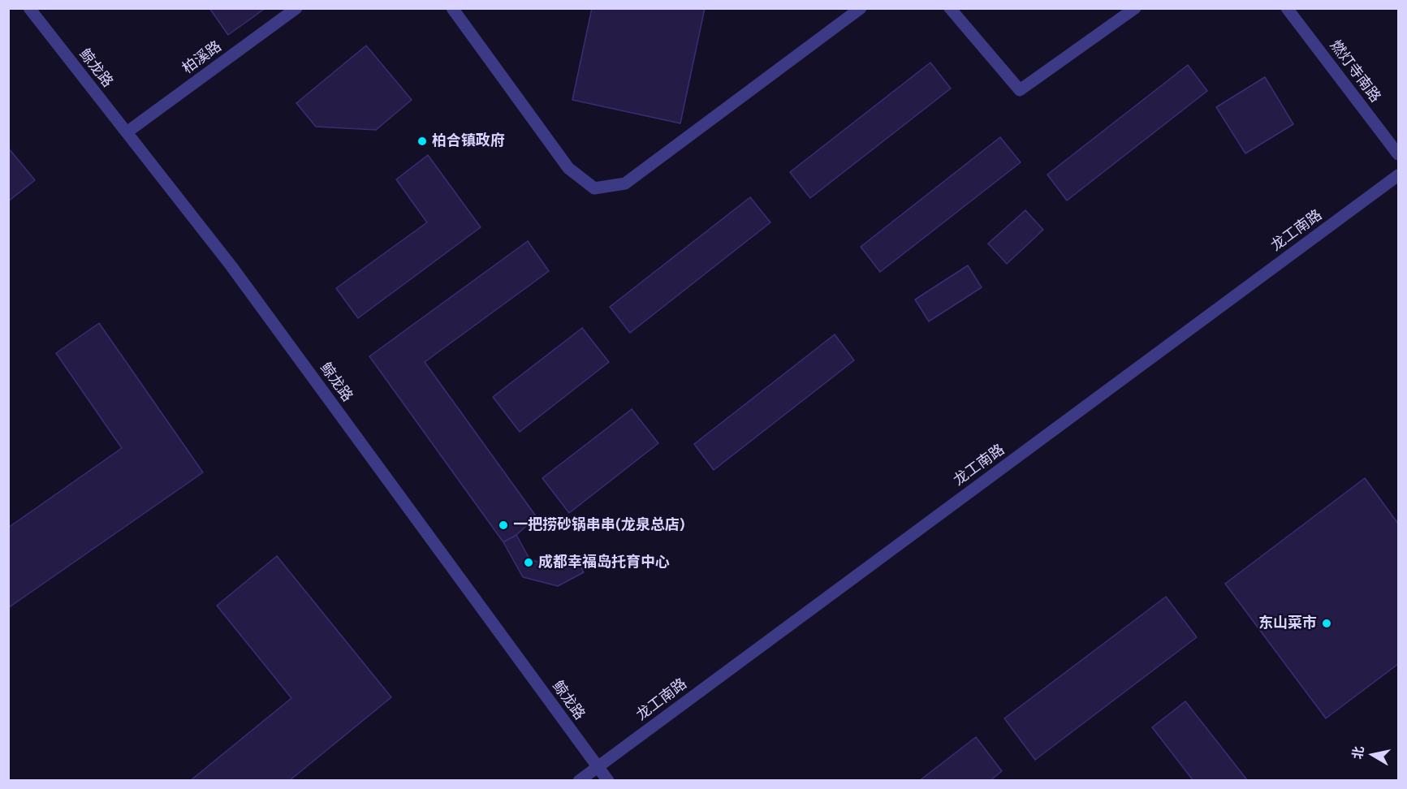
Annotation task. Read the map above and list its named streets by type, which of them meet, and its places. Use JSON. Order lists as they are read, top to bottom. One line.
{"streets":{"street":["柏溪路","鲸龙路","燃灯寺南路","龙工南路"]},"crossings":[["柏溪路","鲸龙路"],["鲸龙路","龙工南路"]],"places":["柏合镇政府","一把捞砂锅串串(龙泉总店)","成都幸福岛托育中心","东山菜市"],"north":"left"}
